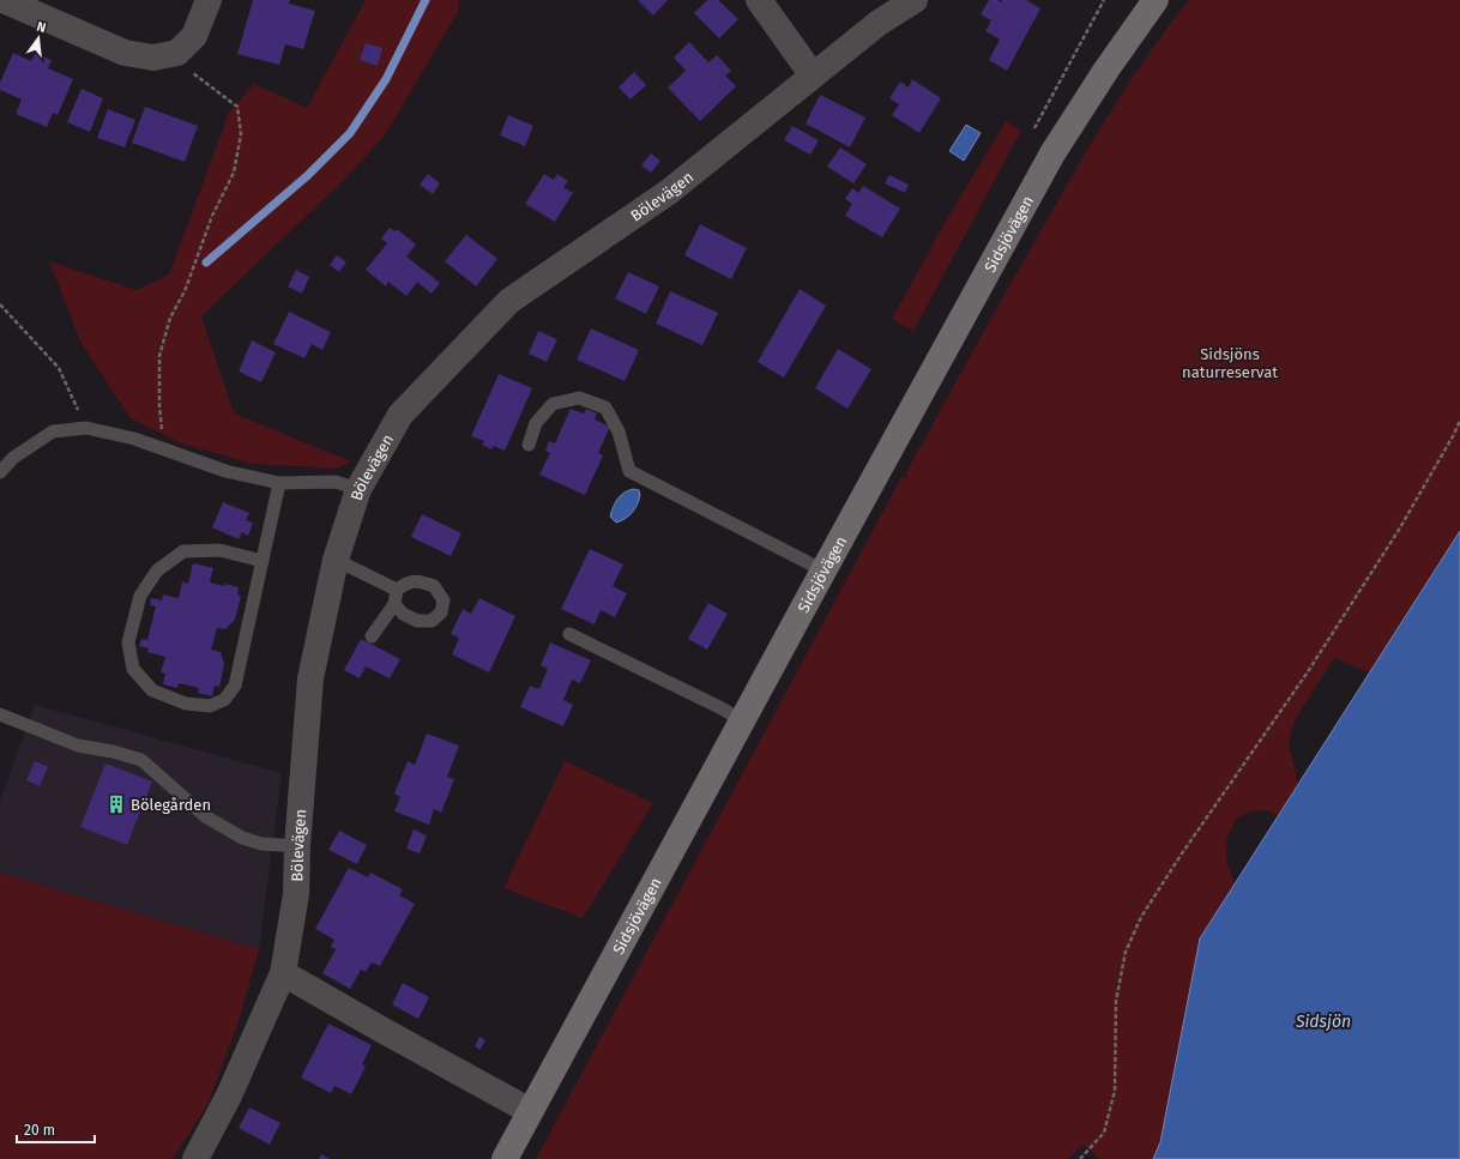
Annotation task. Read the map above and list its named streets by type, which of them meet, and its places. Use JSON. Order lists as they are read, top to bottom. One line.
{"streets":{"main road":["Sidsjövägen"],"street":["Bölevägen"]},"water":["Sidsjön"],"parks":["Sidsjöns naturreservat"],"places":{"building":["Bölegården"]},"scale_bar":"20 m","north":"top"}
